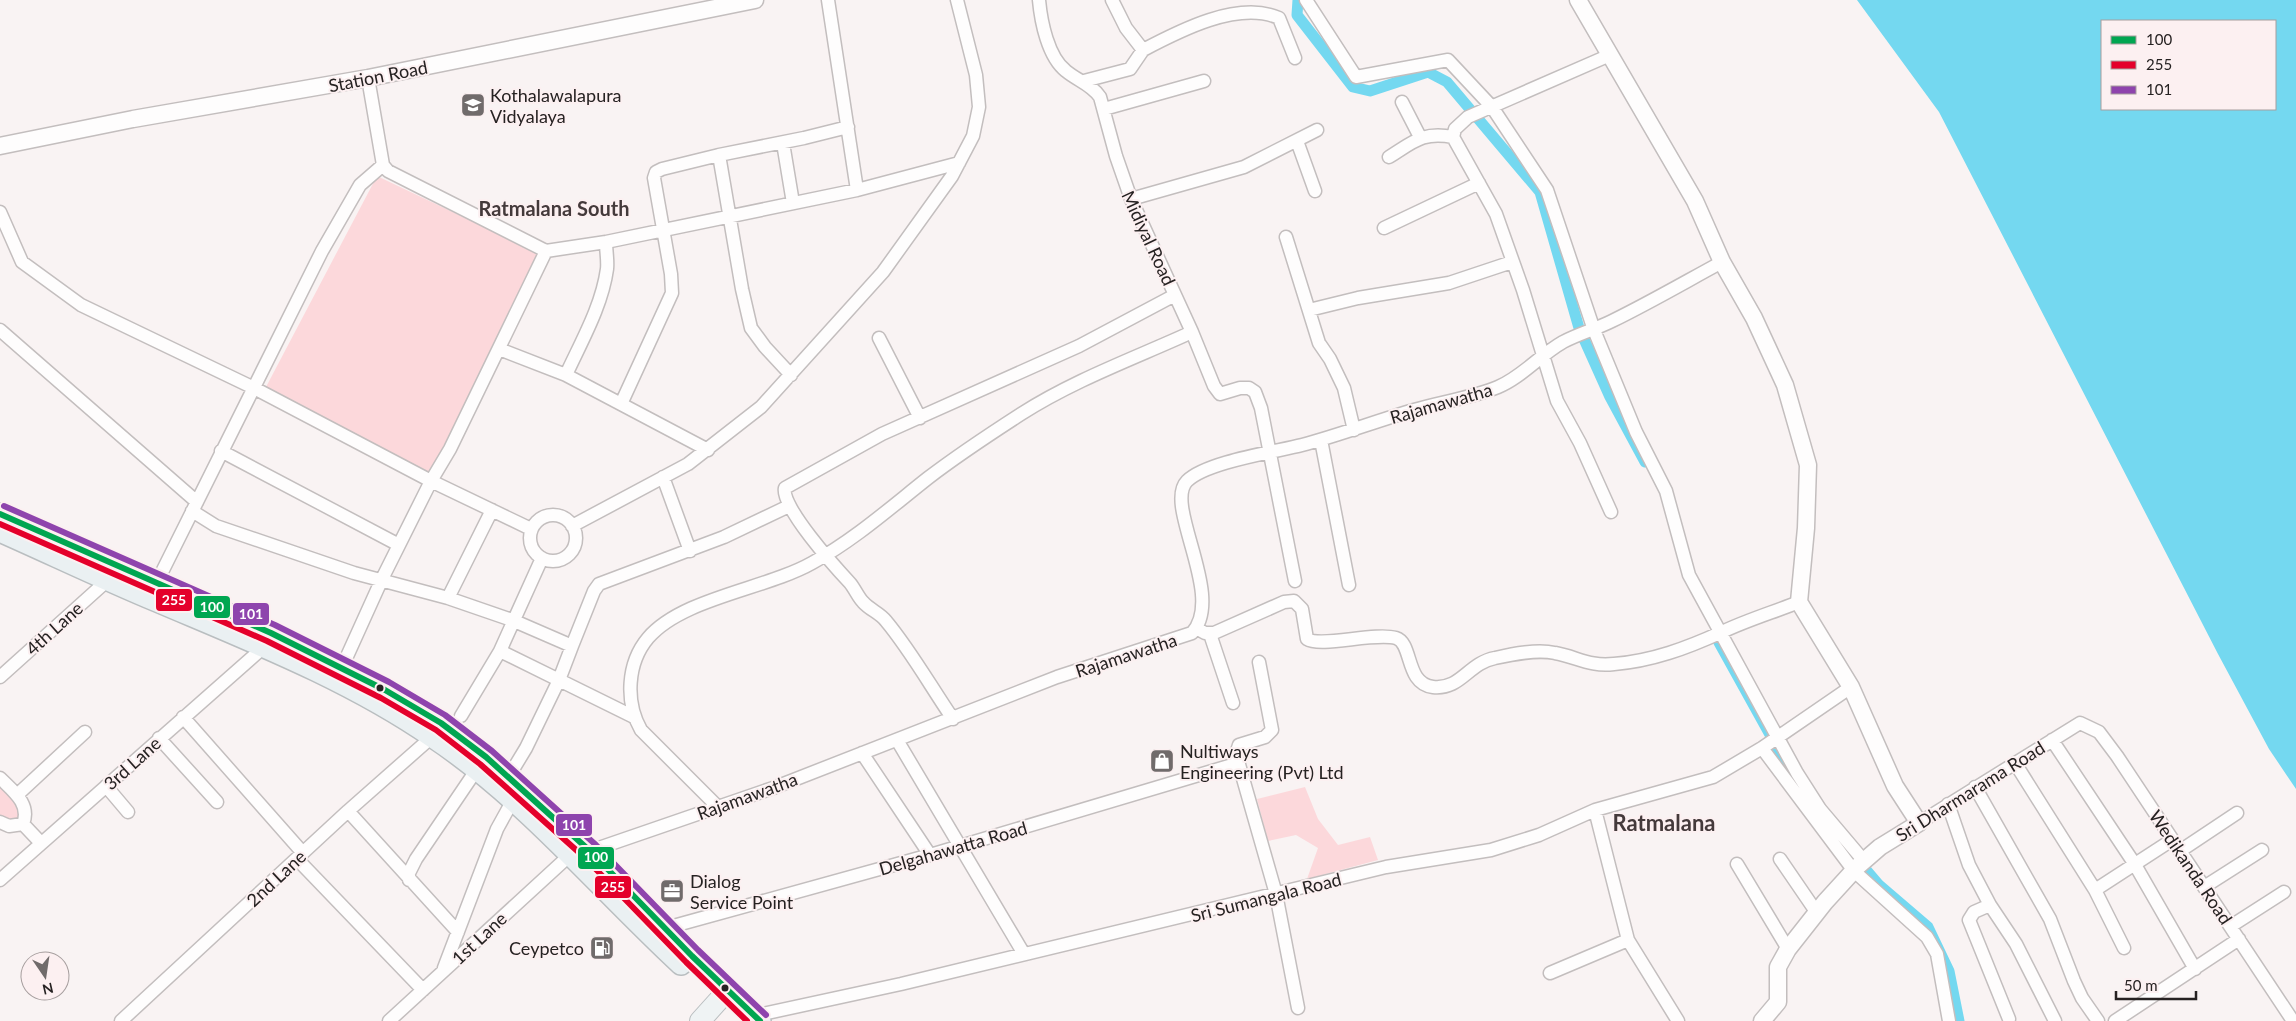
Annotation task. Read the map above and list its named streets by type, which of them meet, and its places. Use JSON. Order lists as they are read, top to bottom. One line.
{"streets":{"street":["Station Road","Midiyal Road","Rajamawatha","4th Lane","3rd Lane","Sri Dharmarama Road","Delgahawatta Road","Wedikanda Road","2nd Lane","Sri Sumangala Road","1st Lane"]},"crossings":[["Midiyal Road","Rajamawatha"],["Sri Dharmarama Road","Wedikanda Road"]],"districts":["Ratmalana South","Ratmalana"],"places":{"school or university":["Kothalawalapura Vidyalaya"],"shop":["Nultiways Engineering (Pvt) Ltd"],"office":["Dialog Service Point"],"fuel station":["Ceypetco"]},"lines":["transit line 101","transit line 100","transit line 255"],"legend":["100","255","101"],"scale_bar":"50 m","north":"bottom"}
